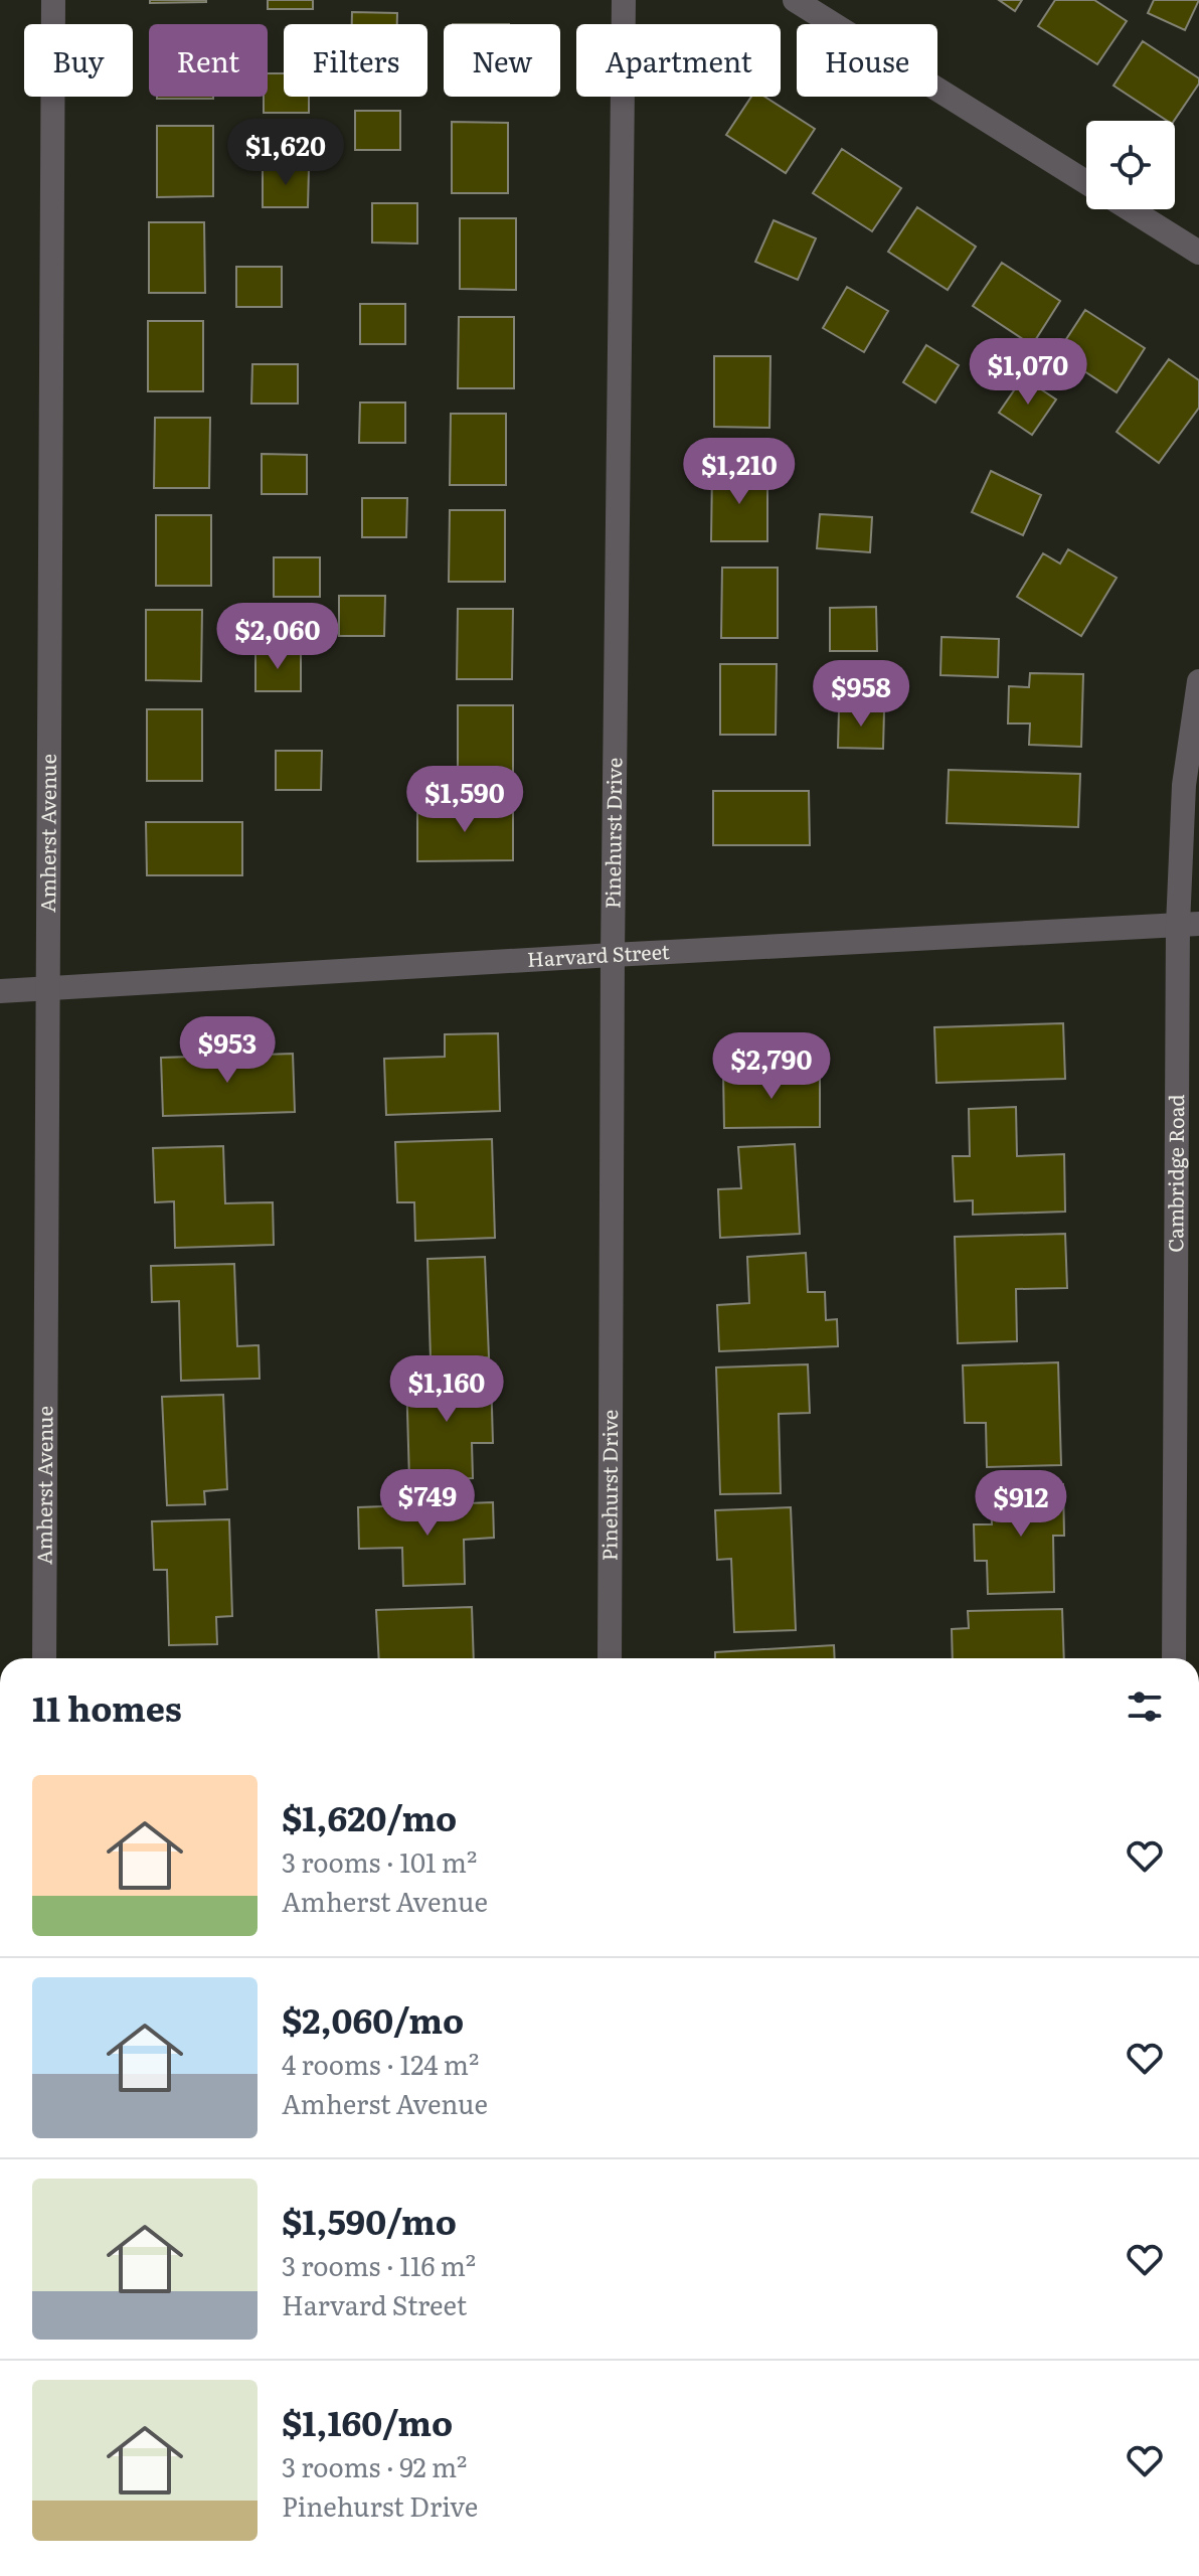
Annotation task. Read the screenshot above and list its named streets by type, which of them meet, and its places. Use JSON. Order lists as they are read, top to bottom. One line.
{"streets":{"street":["Amherst Avenue","Pinehurst Drive","Harvard Street","Cambridge Road"]},"crossings":[["Amherst Avenue","Harvard Street"],["Pinehurst Drive","Harvard Street"],["Harvard Street","Cambridge Road"]],"page":{"chip":["Buy","Rent","Filters","New","Apartment","House"],"price":["$1,620","$1,070","$1,210","$2,060","$958","$1,590","$953","$2,790","$1,160","$749","$912"],"heading":"11 homes","list":[{"name":"$1,620/mo","note":"3 rooms · 101 m² · Amherst Avenue"},{"name":"$2,060/mo","note":"4 rooms · 124 m² · Amherst Avenue"},{"name":"$1,590/mo","note":"3 rooms · 116 m² · Harvard Street"},{"name":"$1,160/mo","note":"3 rooms · 92 m² · Pinehurst Drive"}]}}
